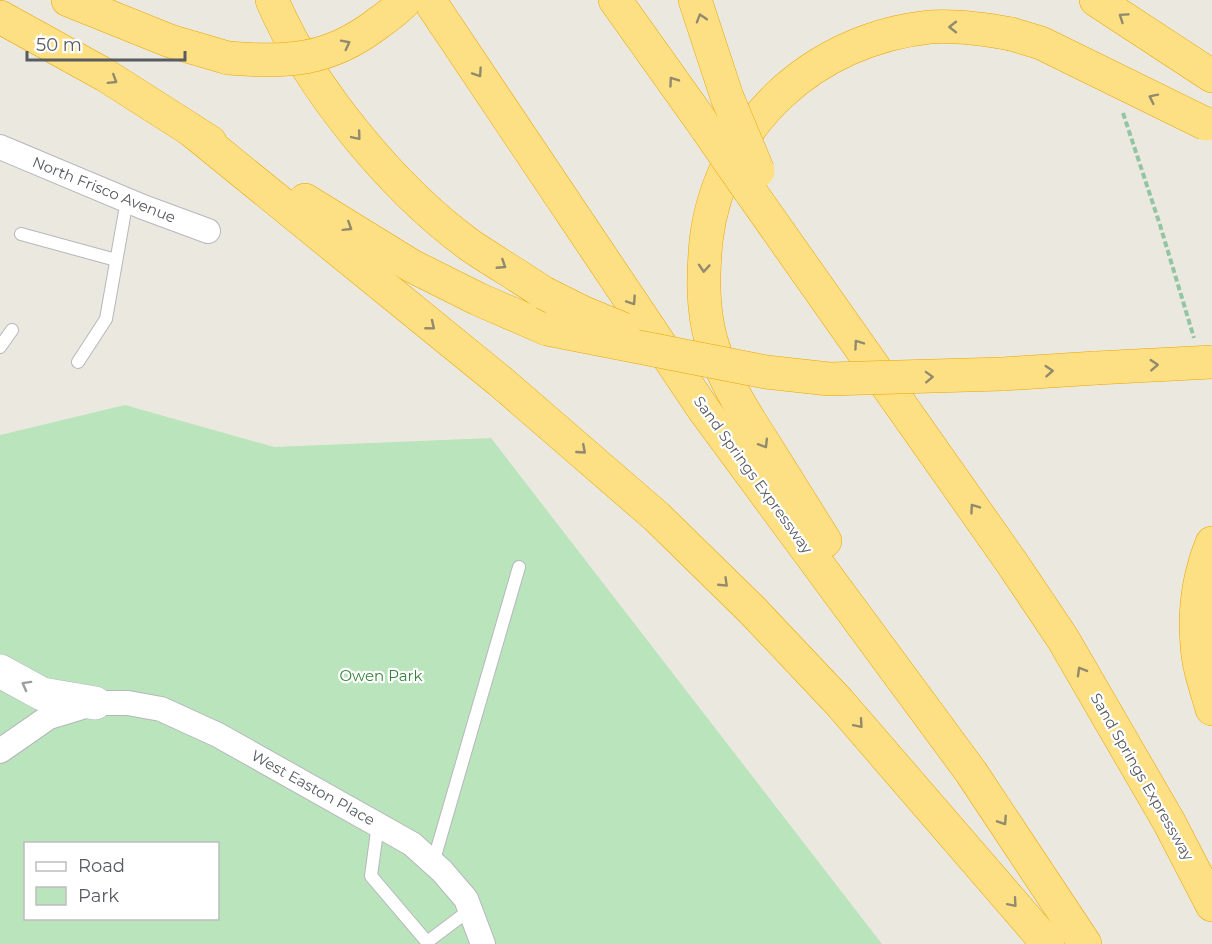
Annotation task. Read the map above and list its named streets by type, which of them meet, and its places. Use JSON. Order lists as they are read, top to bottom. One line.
{"streets":{"highway":["Sand Springs Expressway"],"street":["North Frisco Avenue","West Easton Place"]},"parks":["Owen Park"],"legend":["Road","Park"],"scale_bar":"50 m"}
